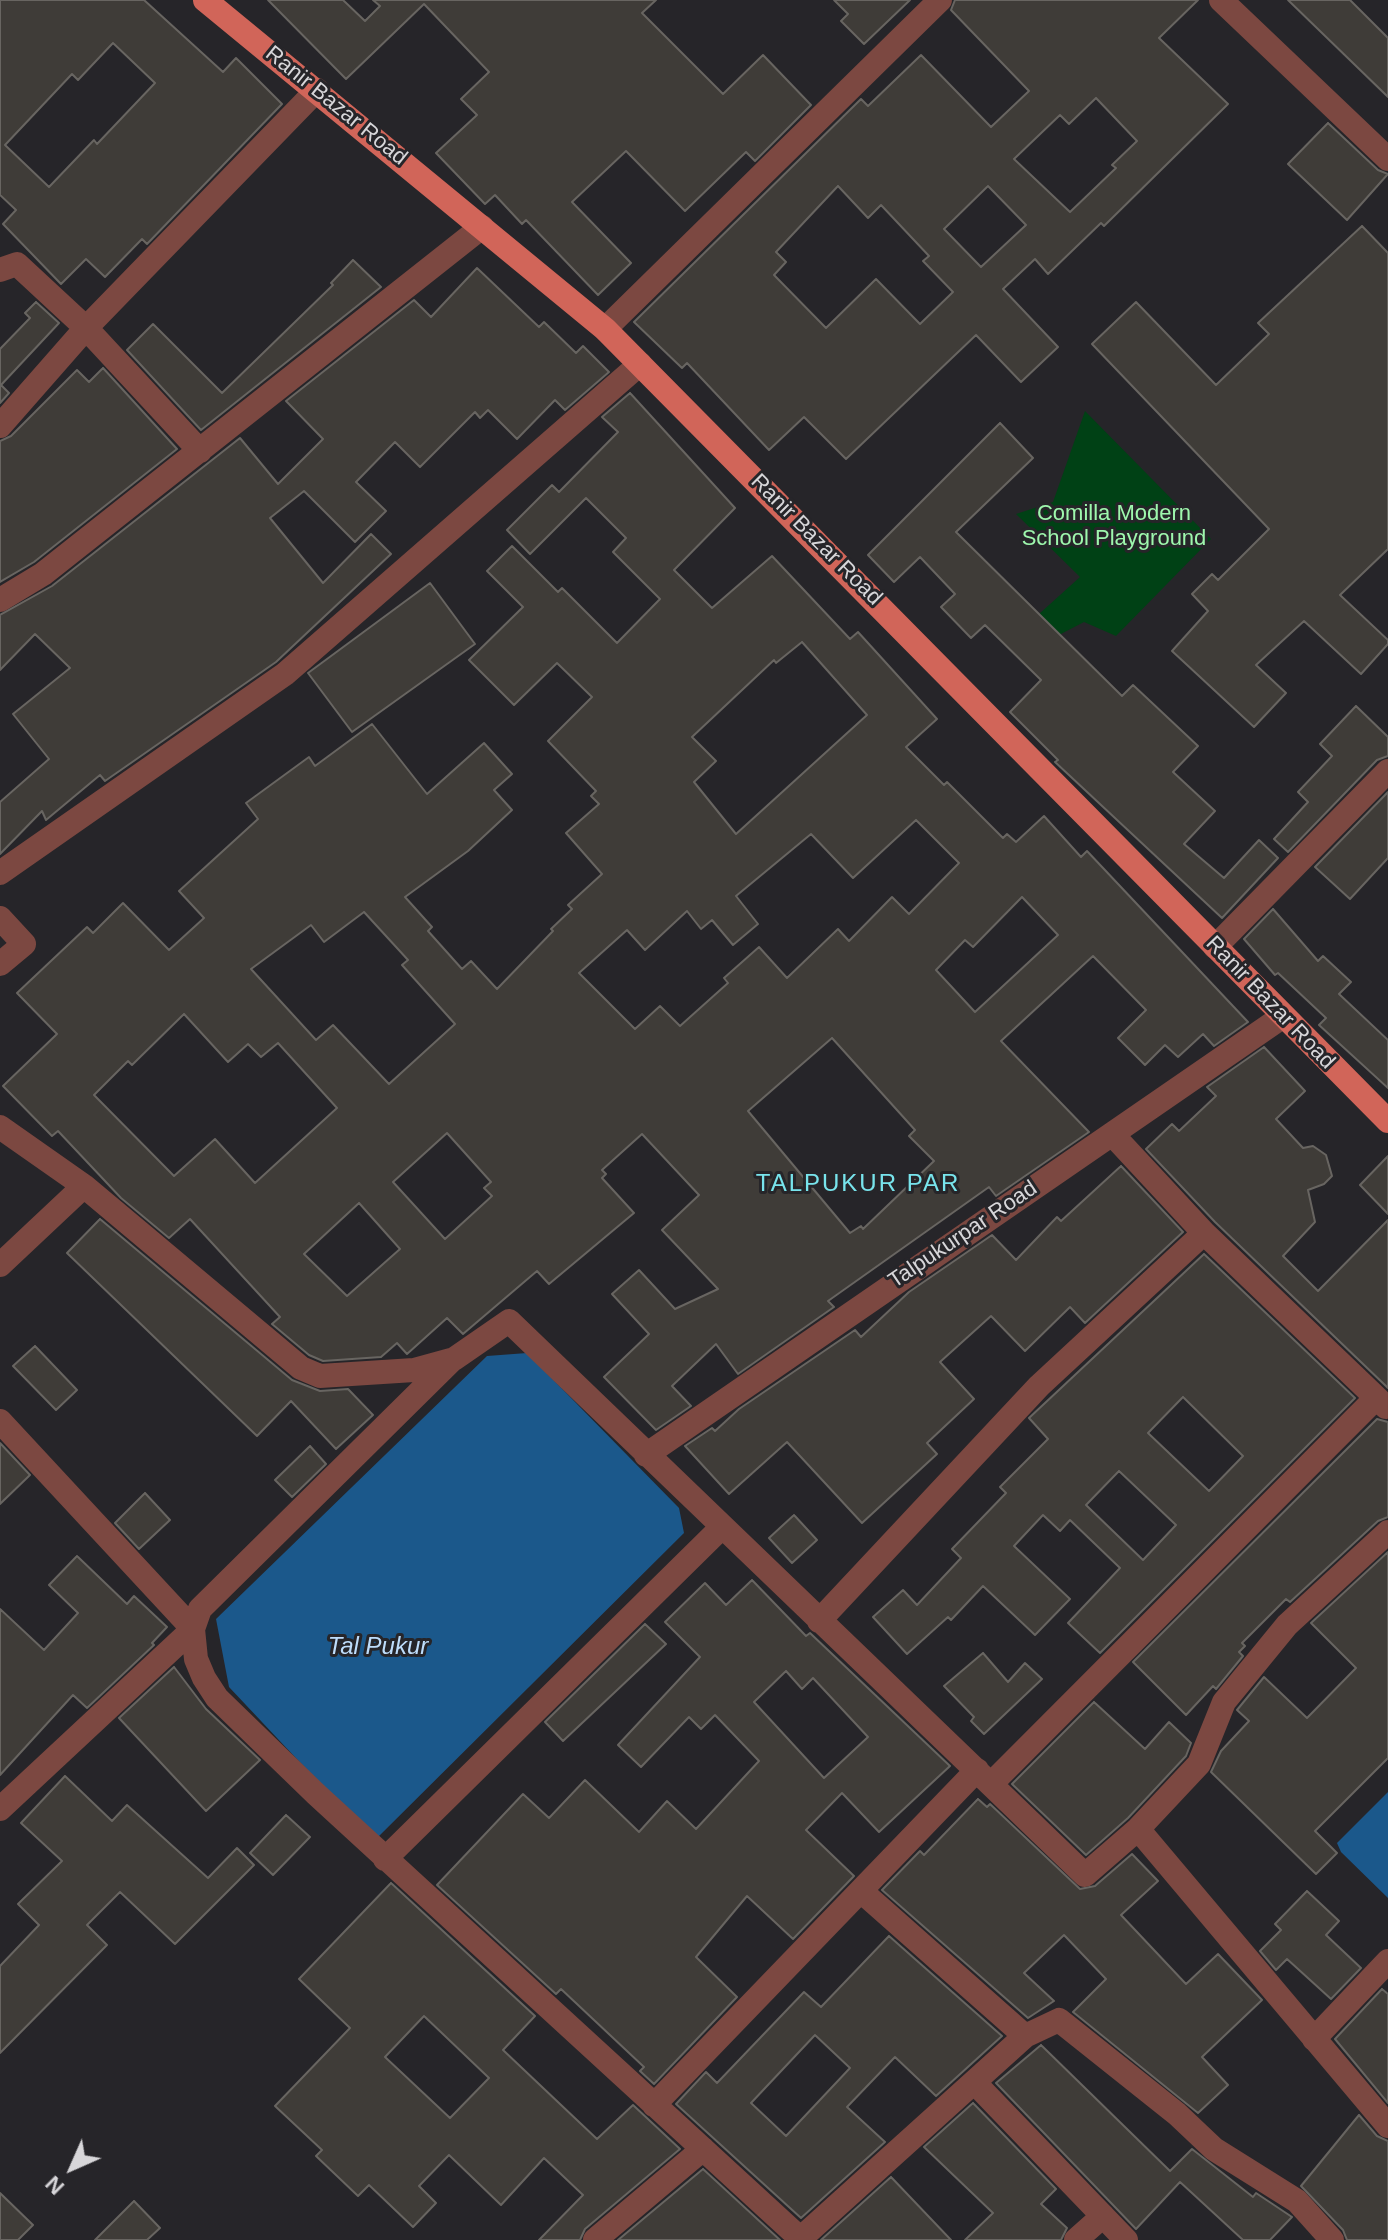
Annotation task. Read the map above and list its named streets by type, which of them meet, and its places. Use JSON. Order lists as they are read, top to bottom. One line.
{"streets":{"main road":["Ranir Bazar Road"],"street":["Talpukurpar Road"]},"crossings":[["Ranir Bazar Road","Talpukurpar Road"]],"districts":["TALPUKUR PAR"],"water":["Tal Pukur"],"parks":["Comilla Modern School Playground"],"north":"bottom left"}
